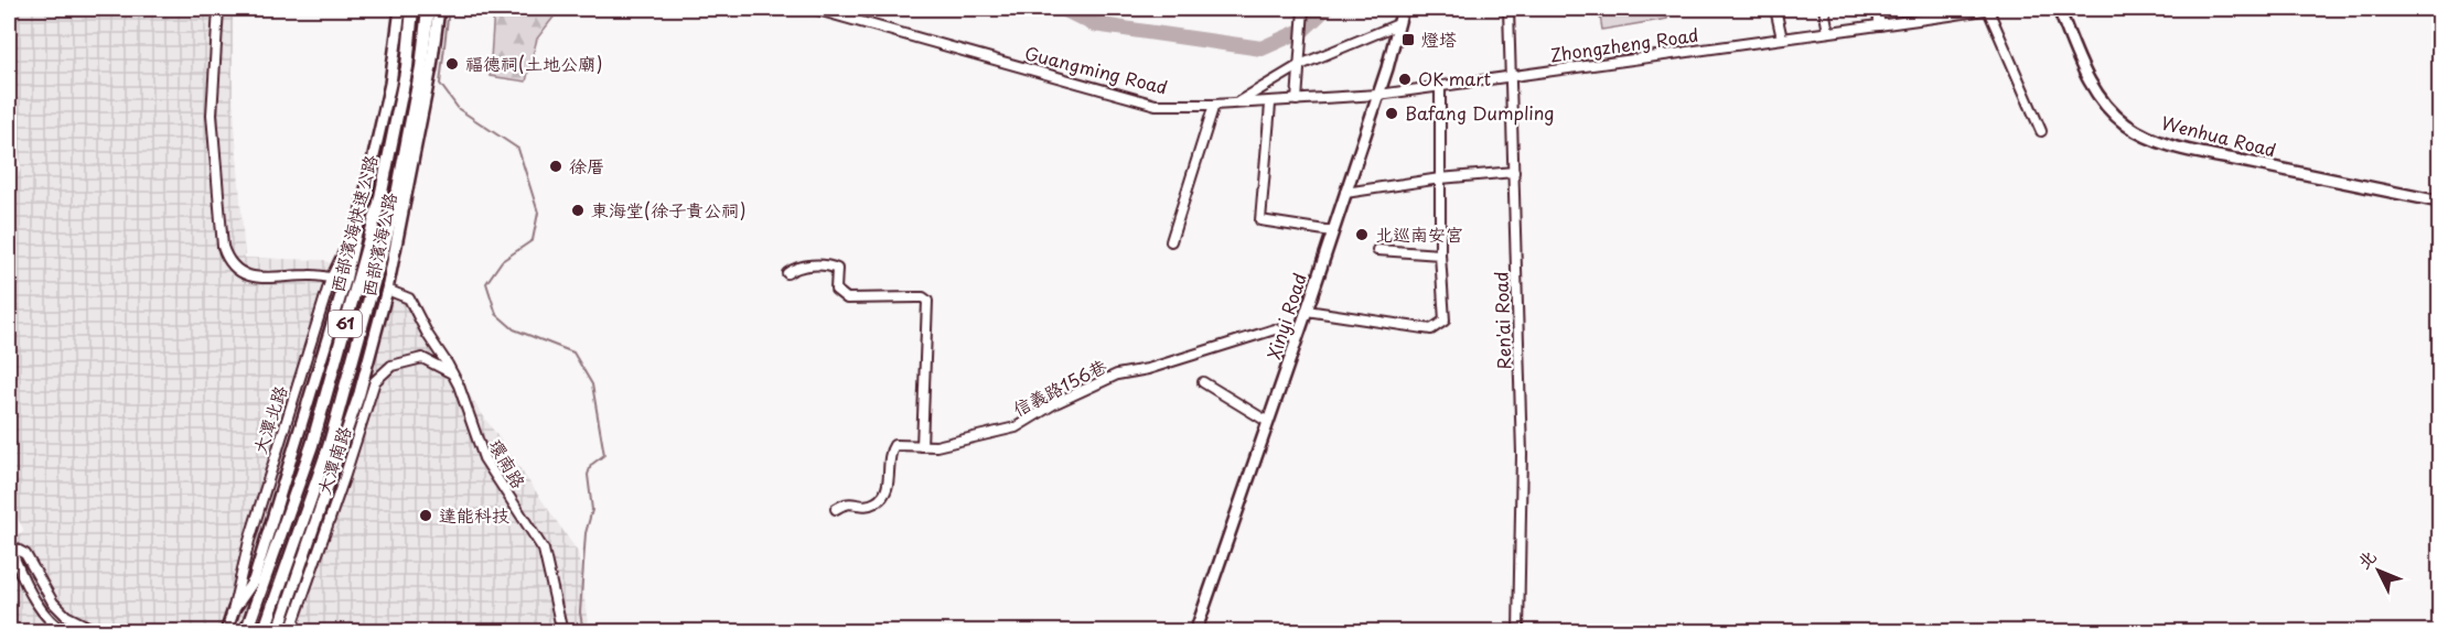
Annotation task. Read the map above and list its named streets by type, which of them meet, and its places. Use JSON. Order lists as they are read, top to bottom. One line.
{"streets":{"highway":["西部濱海快速公路","61"],"main road":["Wenhua Road","西部濱海公路","Xinyi Road","大潭北路"],"street":["Zhongzheng Road","Guangming Road","Ren'ai Road","信義路156巷","大潭南路","環南路"]},"crossings":[["Zhongzheng Road","Guangming Road"],["Zhongzheng Road","Xinyi Road"],["Zhongzheng Road","Ren'ai Road"],["Guangming Road","Xinyi Road"],["西部濱海公路","大潭北路"],["西部濱海公路","環南路"],["Xinyi Road","信義路156巷"],["大潭南路","環南路"]],"places":{"transit":["燈塔"],"other":["福德祠(土地公廟)","OK mart","Bafang Dumpling","徐厝","東海堂(徐子貴公祠)","北巡南安宮","達能科技"]},"north":"top left"}
